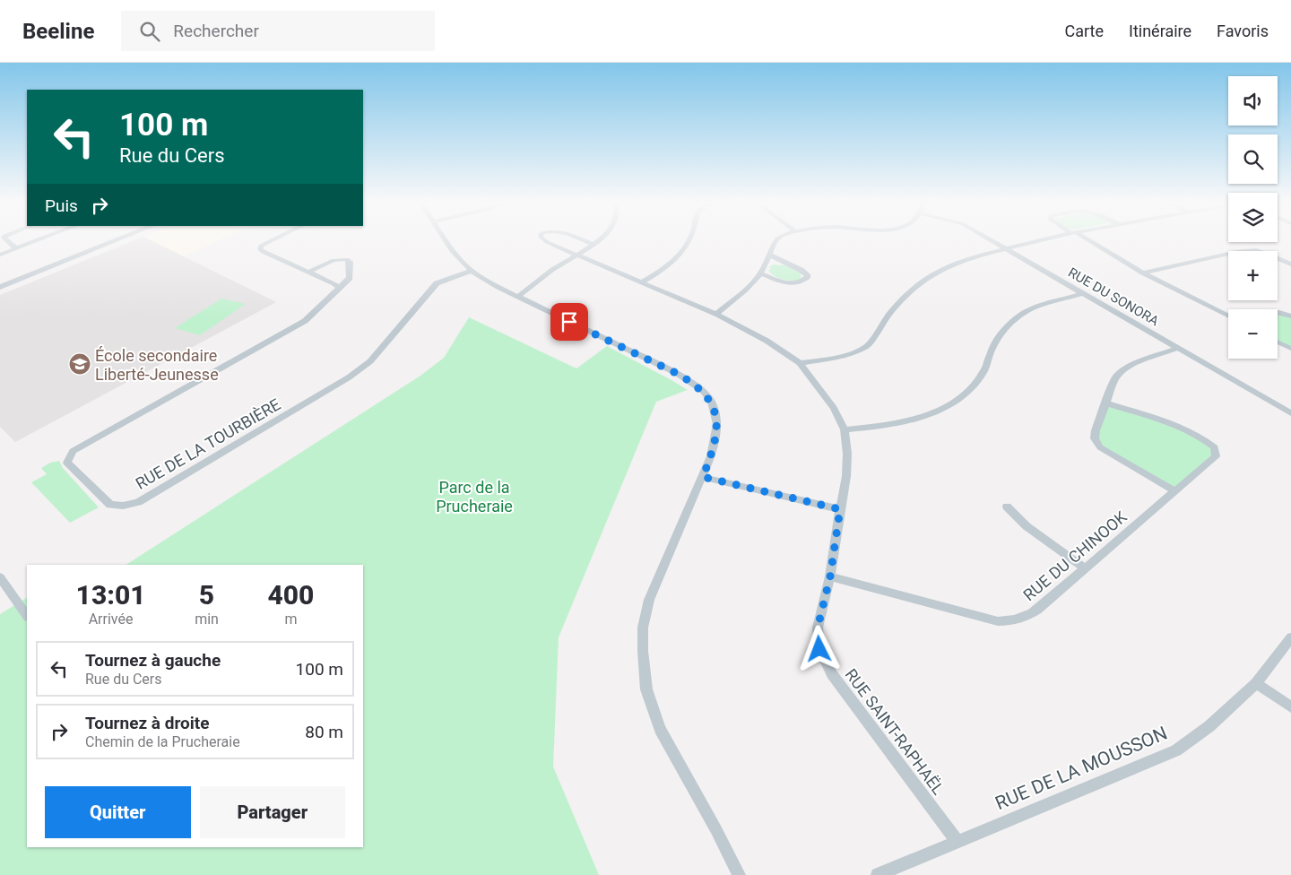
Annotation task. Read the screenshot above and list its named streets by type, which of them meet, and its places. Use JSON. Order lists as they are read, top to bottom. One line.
{"streets":{"street":["RUE DU SONORA","RUE DE LA TOURBIÈRE","RUE DU CHINOOK","RUE SAINT-RAPHAËL","RUE DE LA MOUSSON"]},"crossings":[["RUE DU CHINOOK","RUE SAINT-RAPHAËL"],["RUE SAINT-RAPHAËL","RUE DE LA MOUSSON"]],"parks":["Parc de la Prucheraie"],"places":{"school or university":["École secondaire Liberté-Jeunesse"]},"page":{"header":"Beeline","search":"Rechercher","nav":["Carte","Itinéraire","Favoris"],"map_buttons":["+","−"],"turn":["100 m","Rue du Cers"],"then":"Puis","eta":["13:01","Arrivée","5","min","400","m"],"list":[{"name":"Tournez à gauche","note":"Rue du Cers","value":"100 m"},{"name":"Tournez à droite","note":"Chemin de la Prucheraie","value":"80 m"}],"buttons":["Quitter","Partager"]}}
